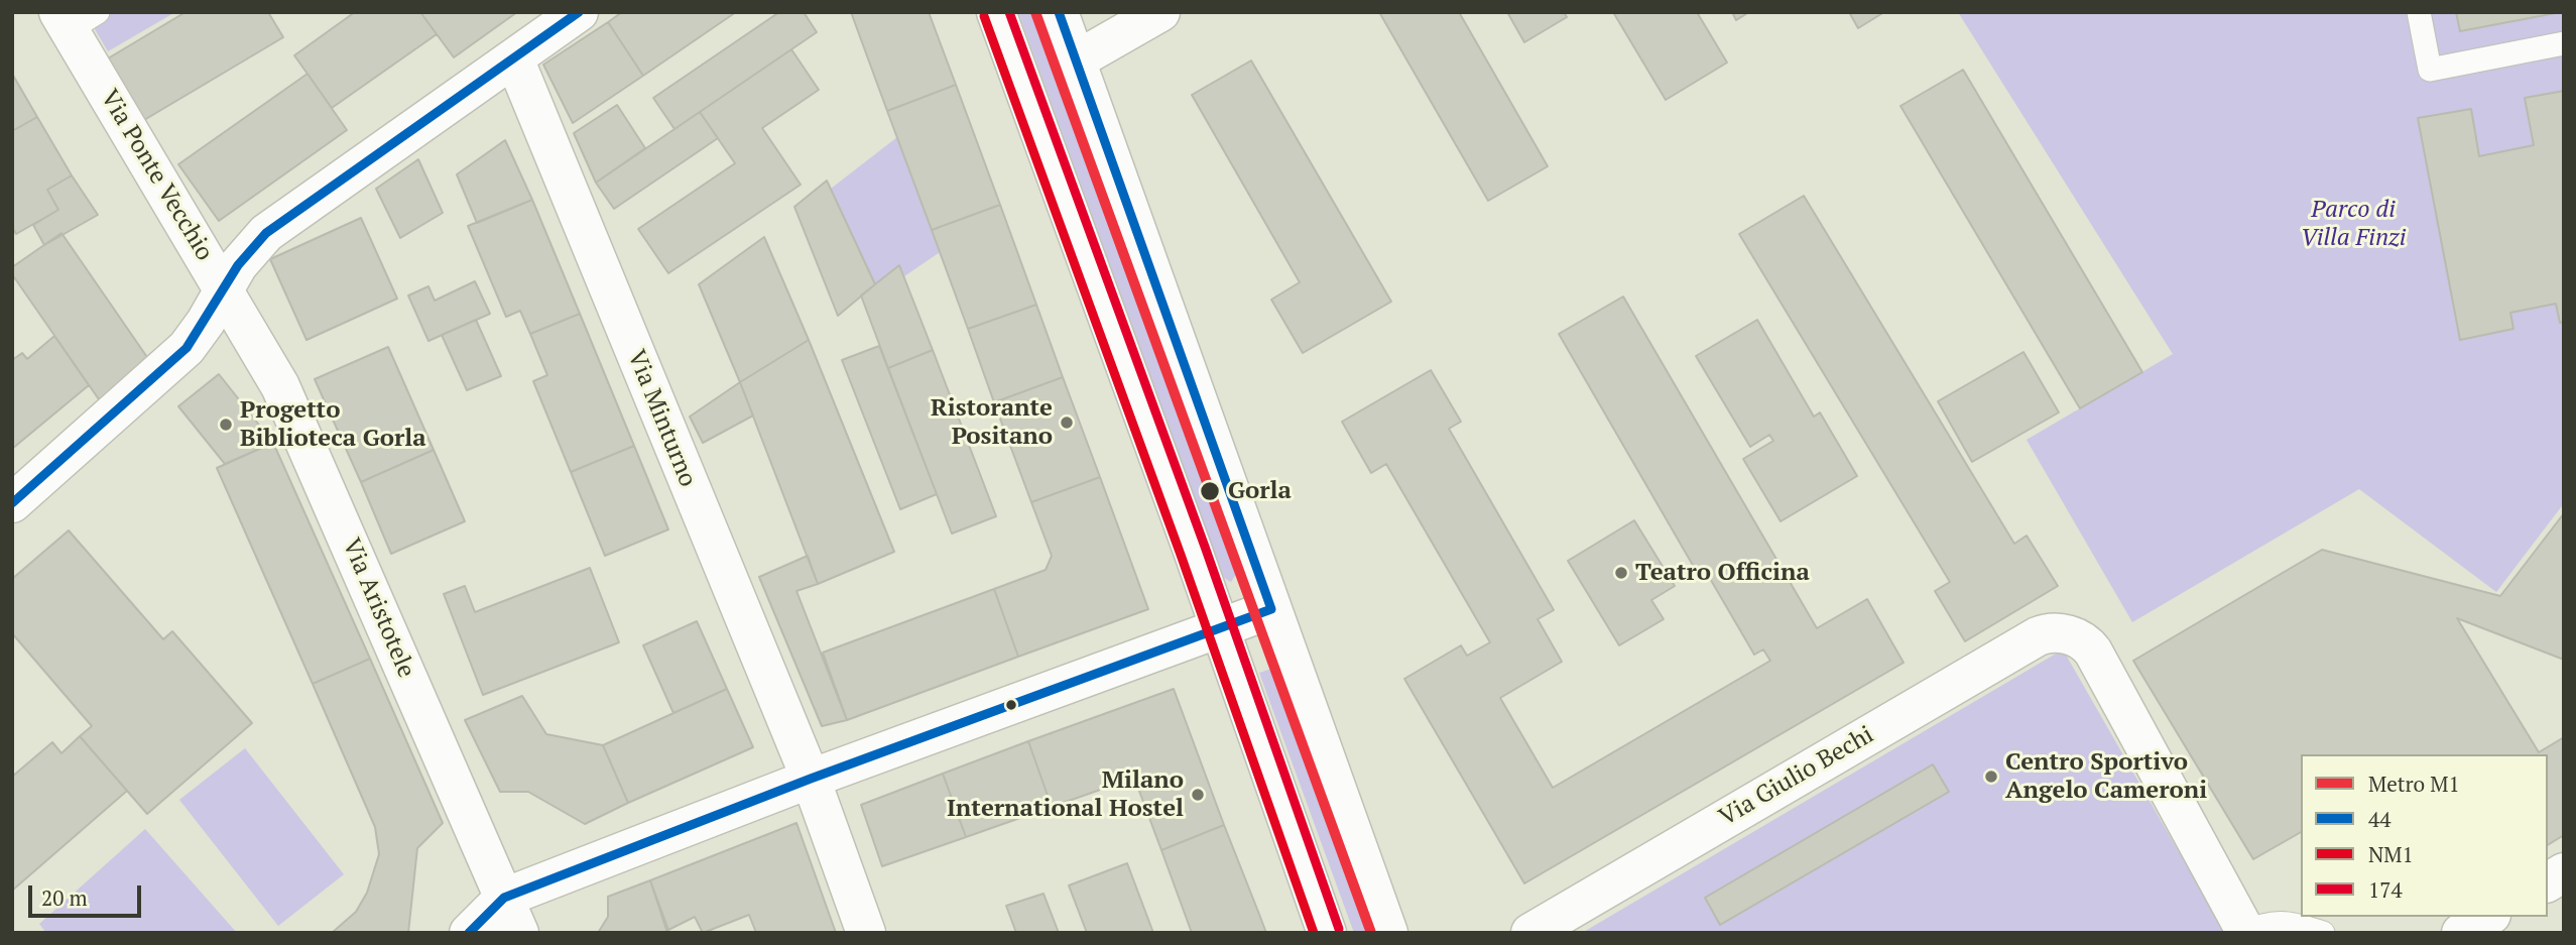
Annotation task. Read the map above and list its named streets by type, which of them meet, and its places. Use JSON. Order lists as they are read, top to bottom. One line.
{"streets":{"street":["Via Ponte Vecchio","Via Minturno","Via Aristotele","Via Giulio Bechi"]},"crossings":[["Via Ponte Vecchio","Via Aristotele"]],"parks":["Parco di Villa Finzi"],"places":["Ristorante Positano","Progetto Biblioteca Gorla","Gorla","Teatro Officina","Centro Sportivo Angelo Cameroni","Milano International Hostel"],"lines":["metro line M1","transit line 44","transit line 174","transit line NM1"],"legend":["Metro M1","44","NM1","174"],"scale_bar":"20 m"}
